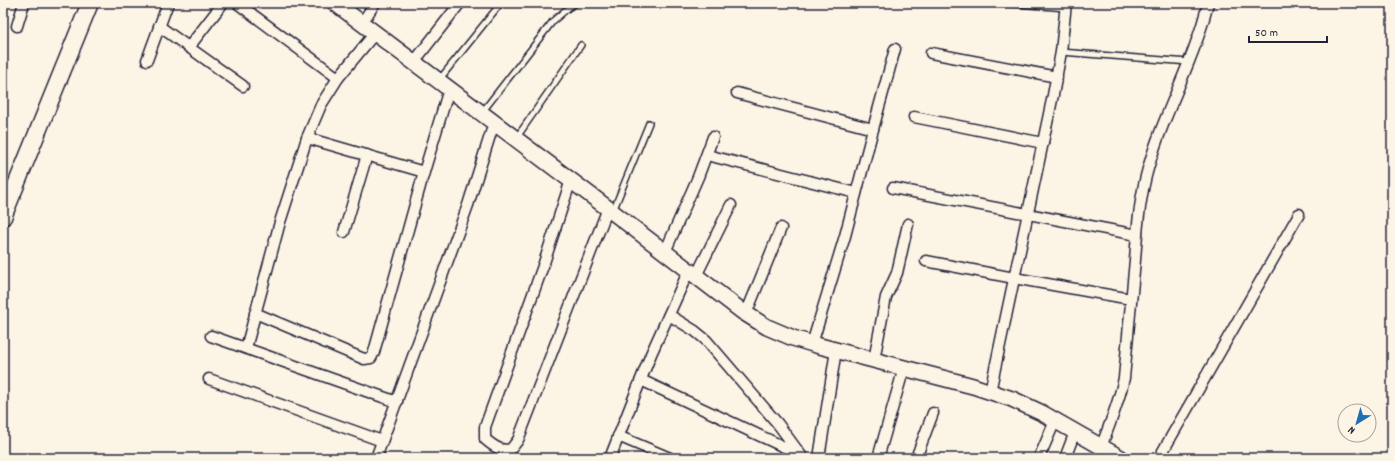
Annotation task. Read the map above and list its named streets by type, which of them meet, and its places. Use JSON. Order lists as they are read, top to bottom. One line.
{"scale_bar":"50 m","north":"bottom left"}
